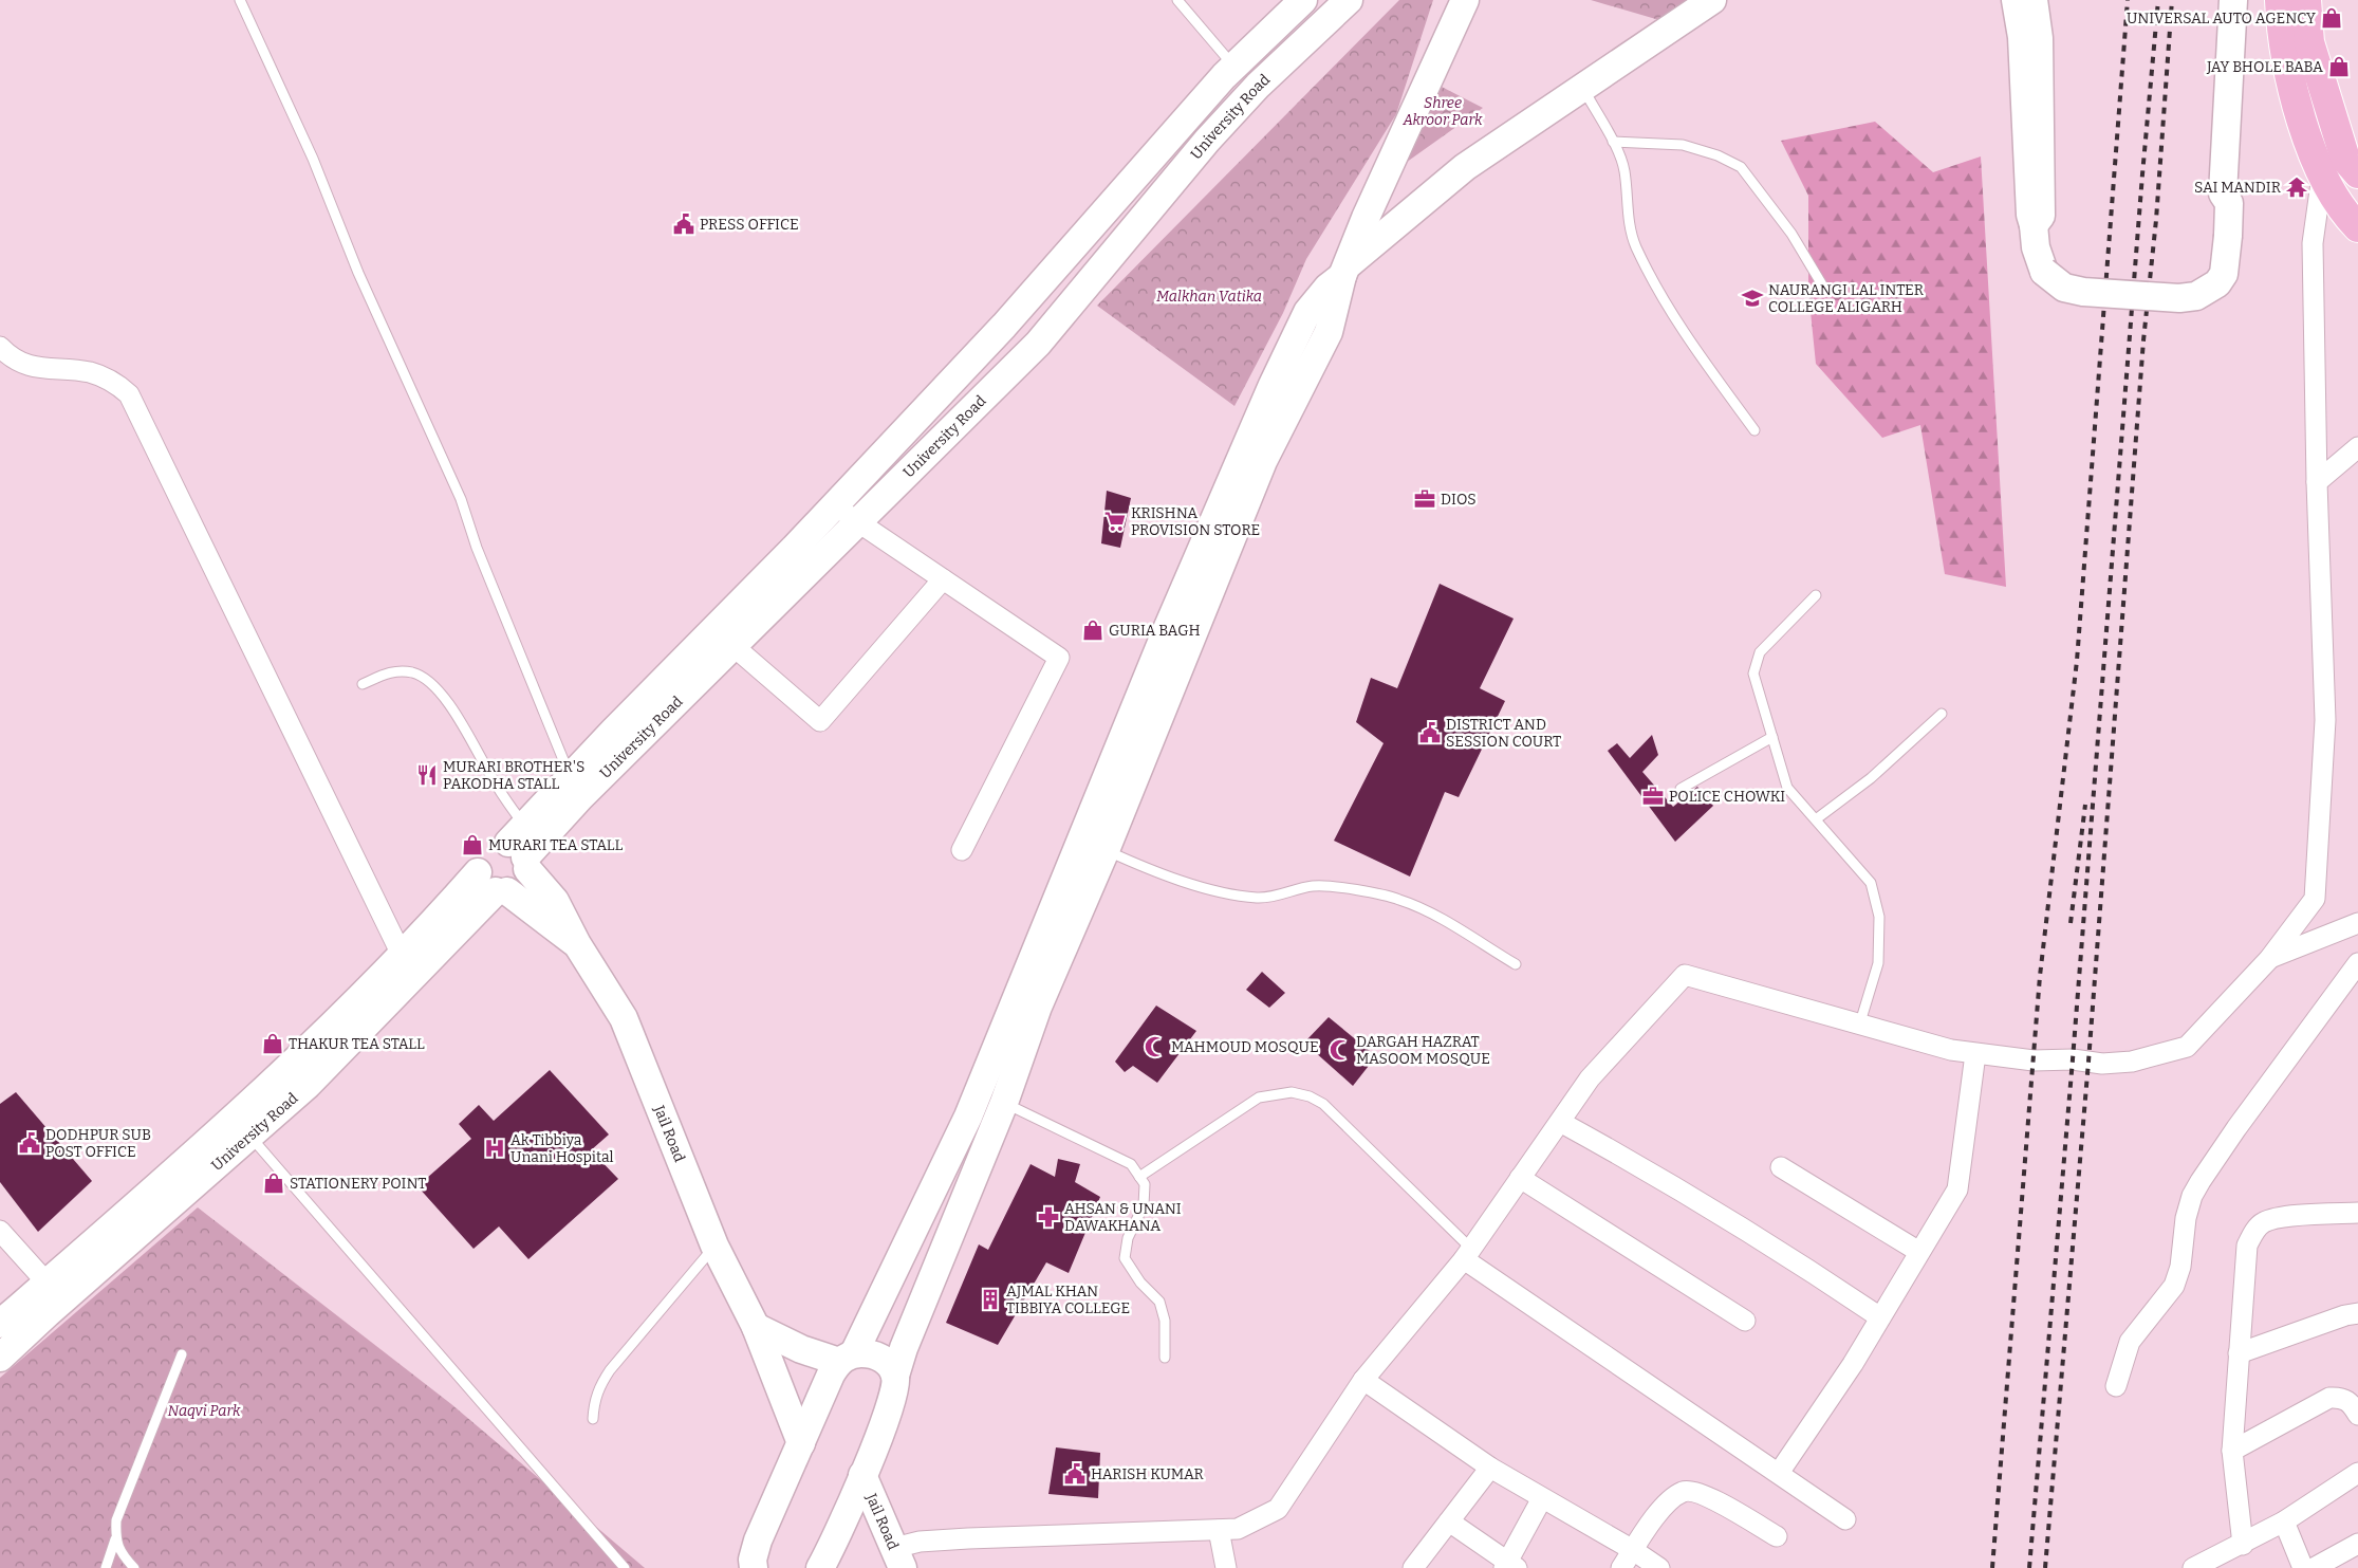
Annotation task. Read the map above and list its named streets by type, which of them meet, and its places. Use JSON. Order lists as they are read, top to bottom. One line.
{"streets":{"main road":["University Road","Jail Road"]},"crossings":[["University Road","Jail Road"]],"parks":["Shree Akroor Park","Malkhan Vatika","Naqvi Park"],"places":{"shop":["UNIVERSAL AUTO AGENCY","JAY BHOLE BABA","GURIA BAGH","MURARI TEA STALL","THAKUR TEA STALL","STATIONERY POINT"],"temple":["SAI MANDIR"],"public building":["PRESS OFFICE","DISTRICT AND SESSION COURT","DODHPUR SUB POST OFFICE","HARISH KUMAR"],"school or university":["NAURANGI LAL INTER COLLEGE ALIGARH"],"office":["DIOS","POLICE CHOWKI"],"supermarket":["KRISHNA PROVISION STORE"],"restaurant":["MURARI BROTHER'S PAKODHA STALL"],"mosque":["MAHMOUD MOSQUE","DARGAH HAZRAT MASOOM MOSQUE"],"hospital":["Ak Tibbiya Unani Hospital"],"pharmacy":["AHSAN & UNANI DAWAKHANA"],"building":["AJMAL KHAN TIBBIYA COLLEGE"]}}
